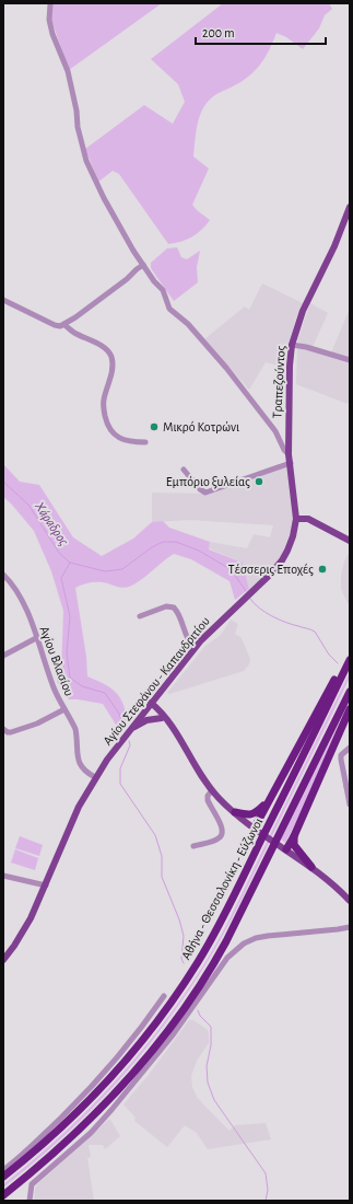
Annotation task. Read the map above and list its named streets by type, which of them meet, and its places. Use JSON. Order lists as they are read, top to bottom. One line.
{"streets":{"highway":["Αθήνα - Θεσσαλονίκη - Εύζωνοι"],"main road":["Τραπεζούντος","Αγίου Στεφάνου - Καπανδριτίου"],"street":["Αγίου Βλασίου"]},"crossings":[["Τραπεζούντος","Αγίου Στεφάνου - Καπανδριτίου"],["Αγίου Βλασίου","Αγίου Στεφάνου - Καπανδριτίου"]],"water":["Χάραδρος"],"places":["Μικρό Κοτρώνι","Εμπόριο ξυλείας","Τέσσερις Εποχές"],"scale_bar":"200 m"}
